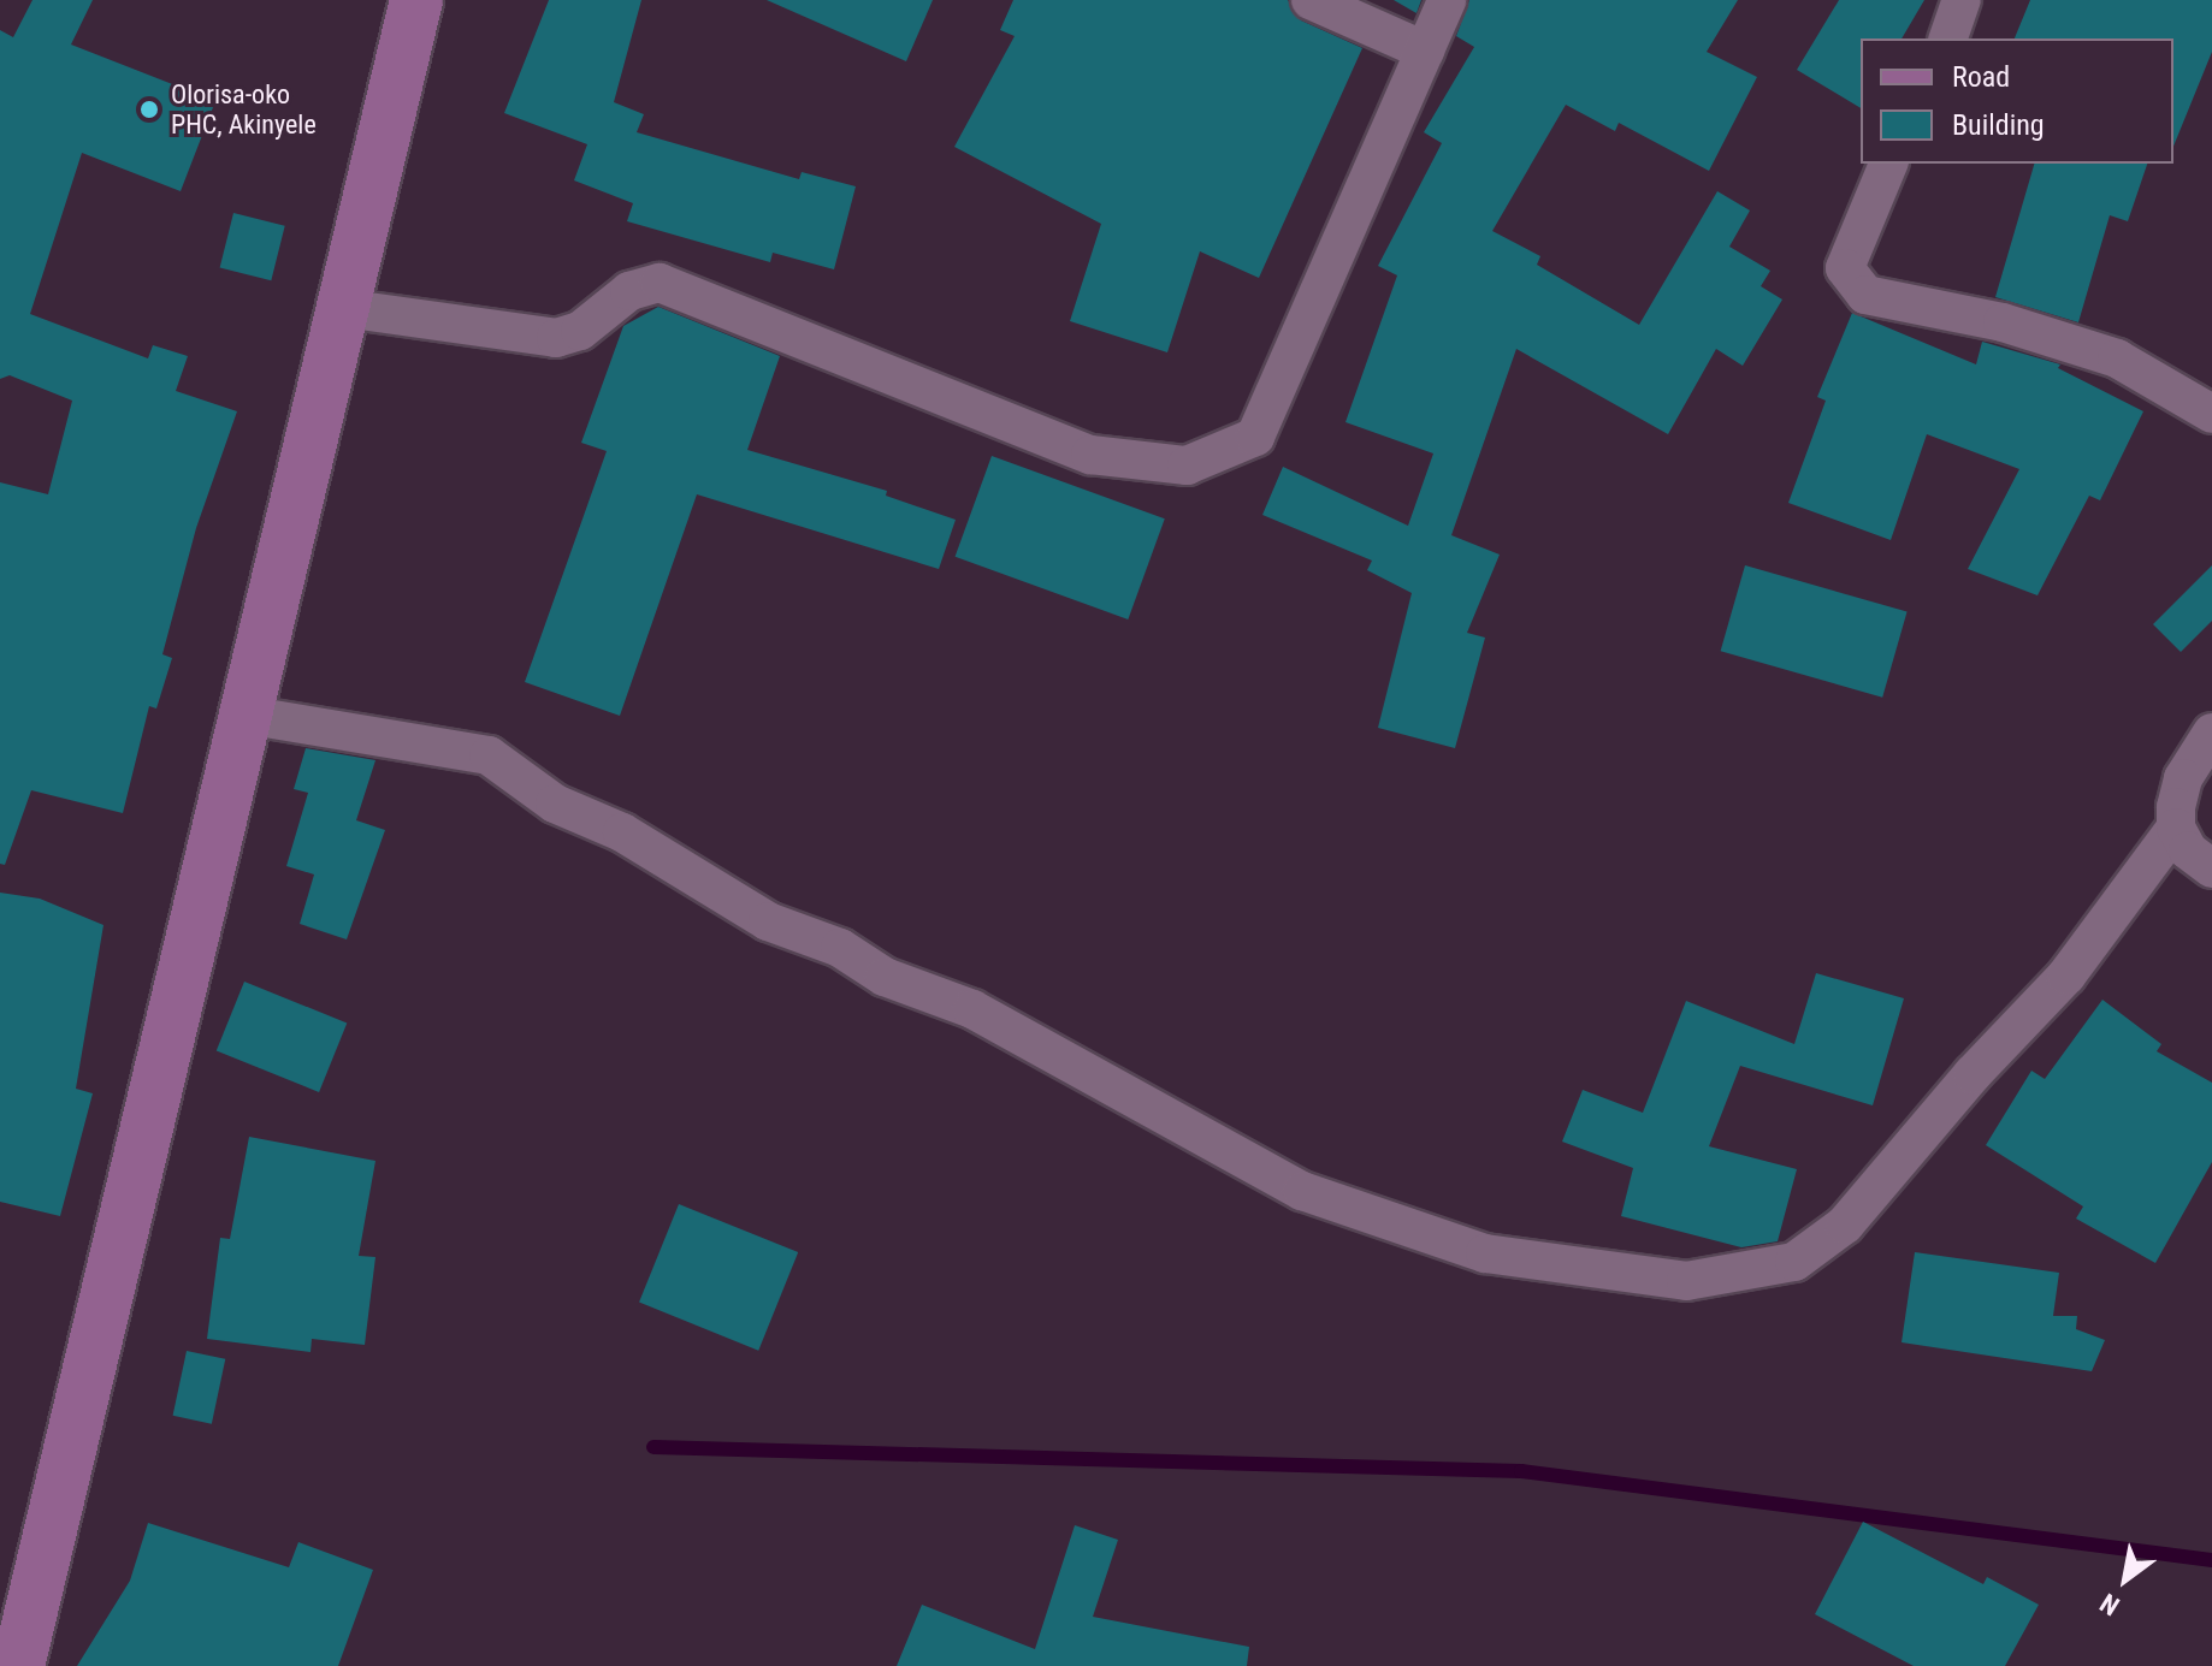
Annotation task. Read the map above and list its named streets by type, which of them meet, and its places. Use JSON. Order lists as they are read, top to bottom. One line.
{"places":["Olorisa-oko PHC, Akinyele"],"legend":["Road","Building"],"north":"bottom left"}
